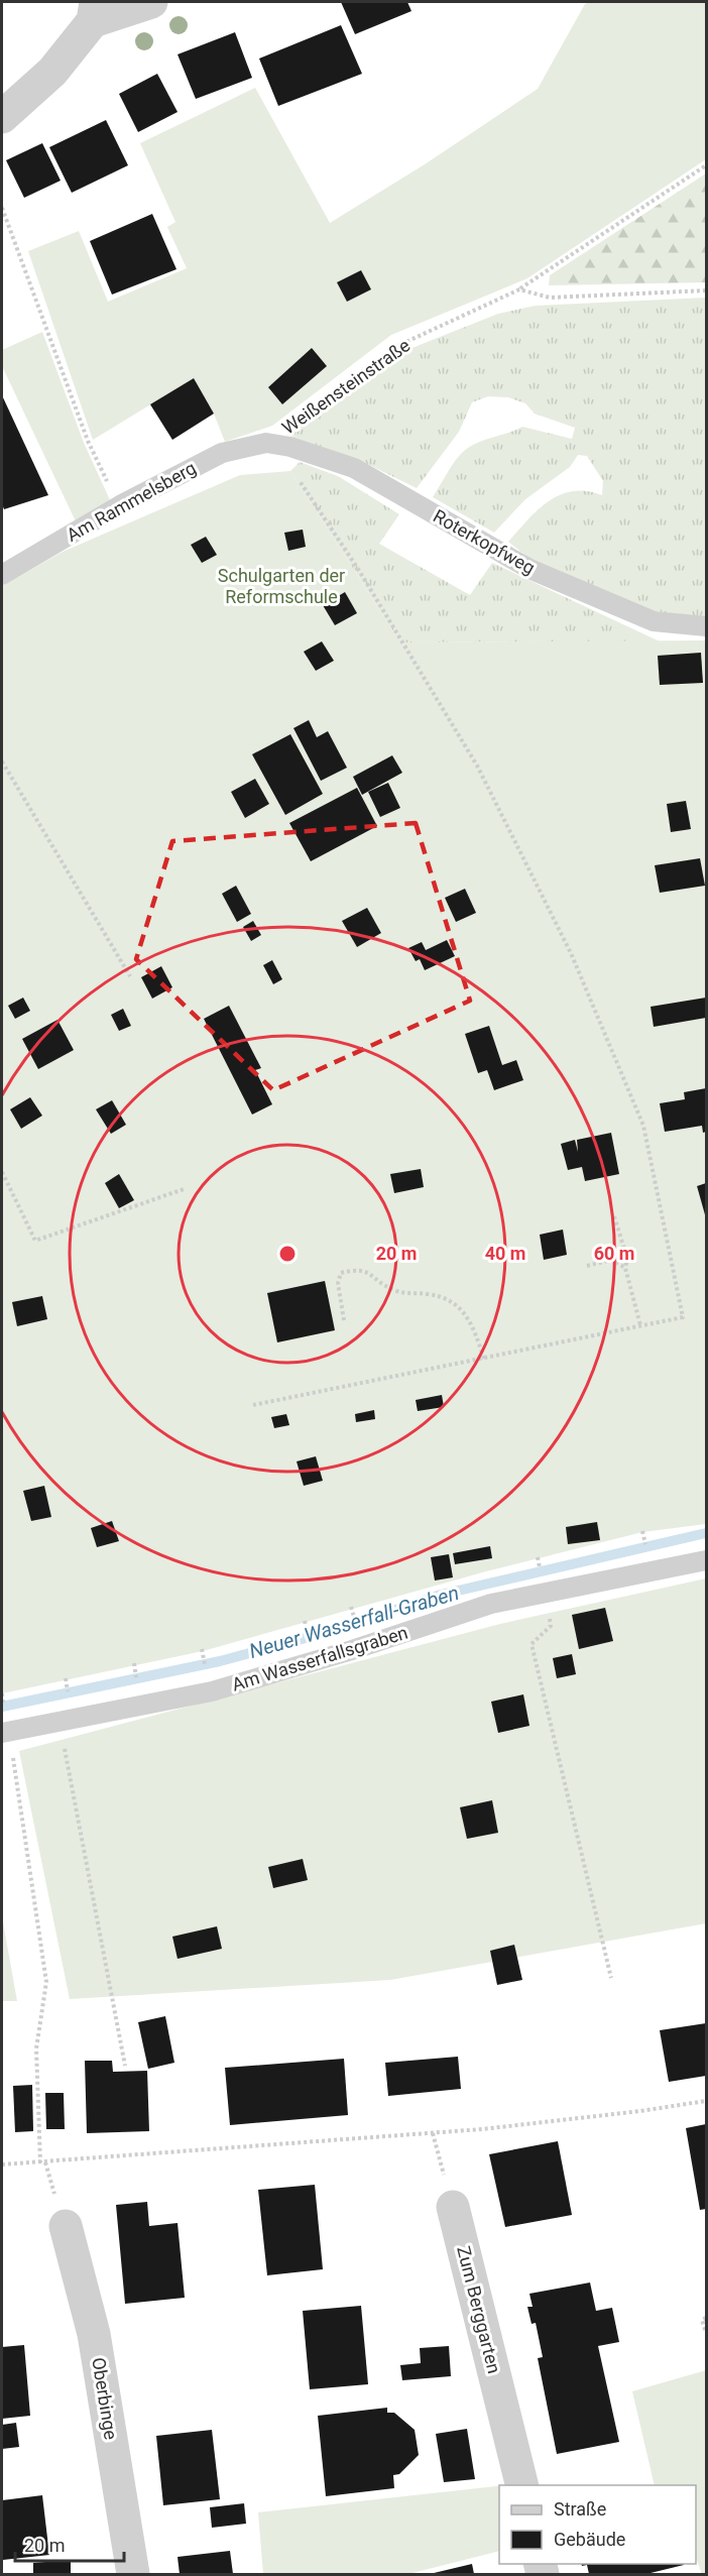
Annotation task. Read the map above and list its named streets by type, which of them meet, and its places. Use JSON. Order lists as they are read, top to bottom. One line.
{"streets":{"street":["Zum Berggarten","Oberbinge"],"lane":["Am Rammelsberg","Roterkopfweg","Am Wasserfallsgraben"],"path":["Weißensteinstraße"]},"crossings":[["Weißensteinstraße","Am Rammelsberg"],["Weißensteinstraße","Roterkopfweg"],["Am Rammelsberg","Roterkopfweg"]],"water":["Neuer Wasserfall-Graben"],"parks":["Schulgarten der Reformschule"],"legend":["Straße","Gebäude"],"scale_bar":"20 m","rings":["20 m","40 m","60 m"]}
